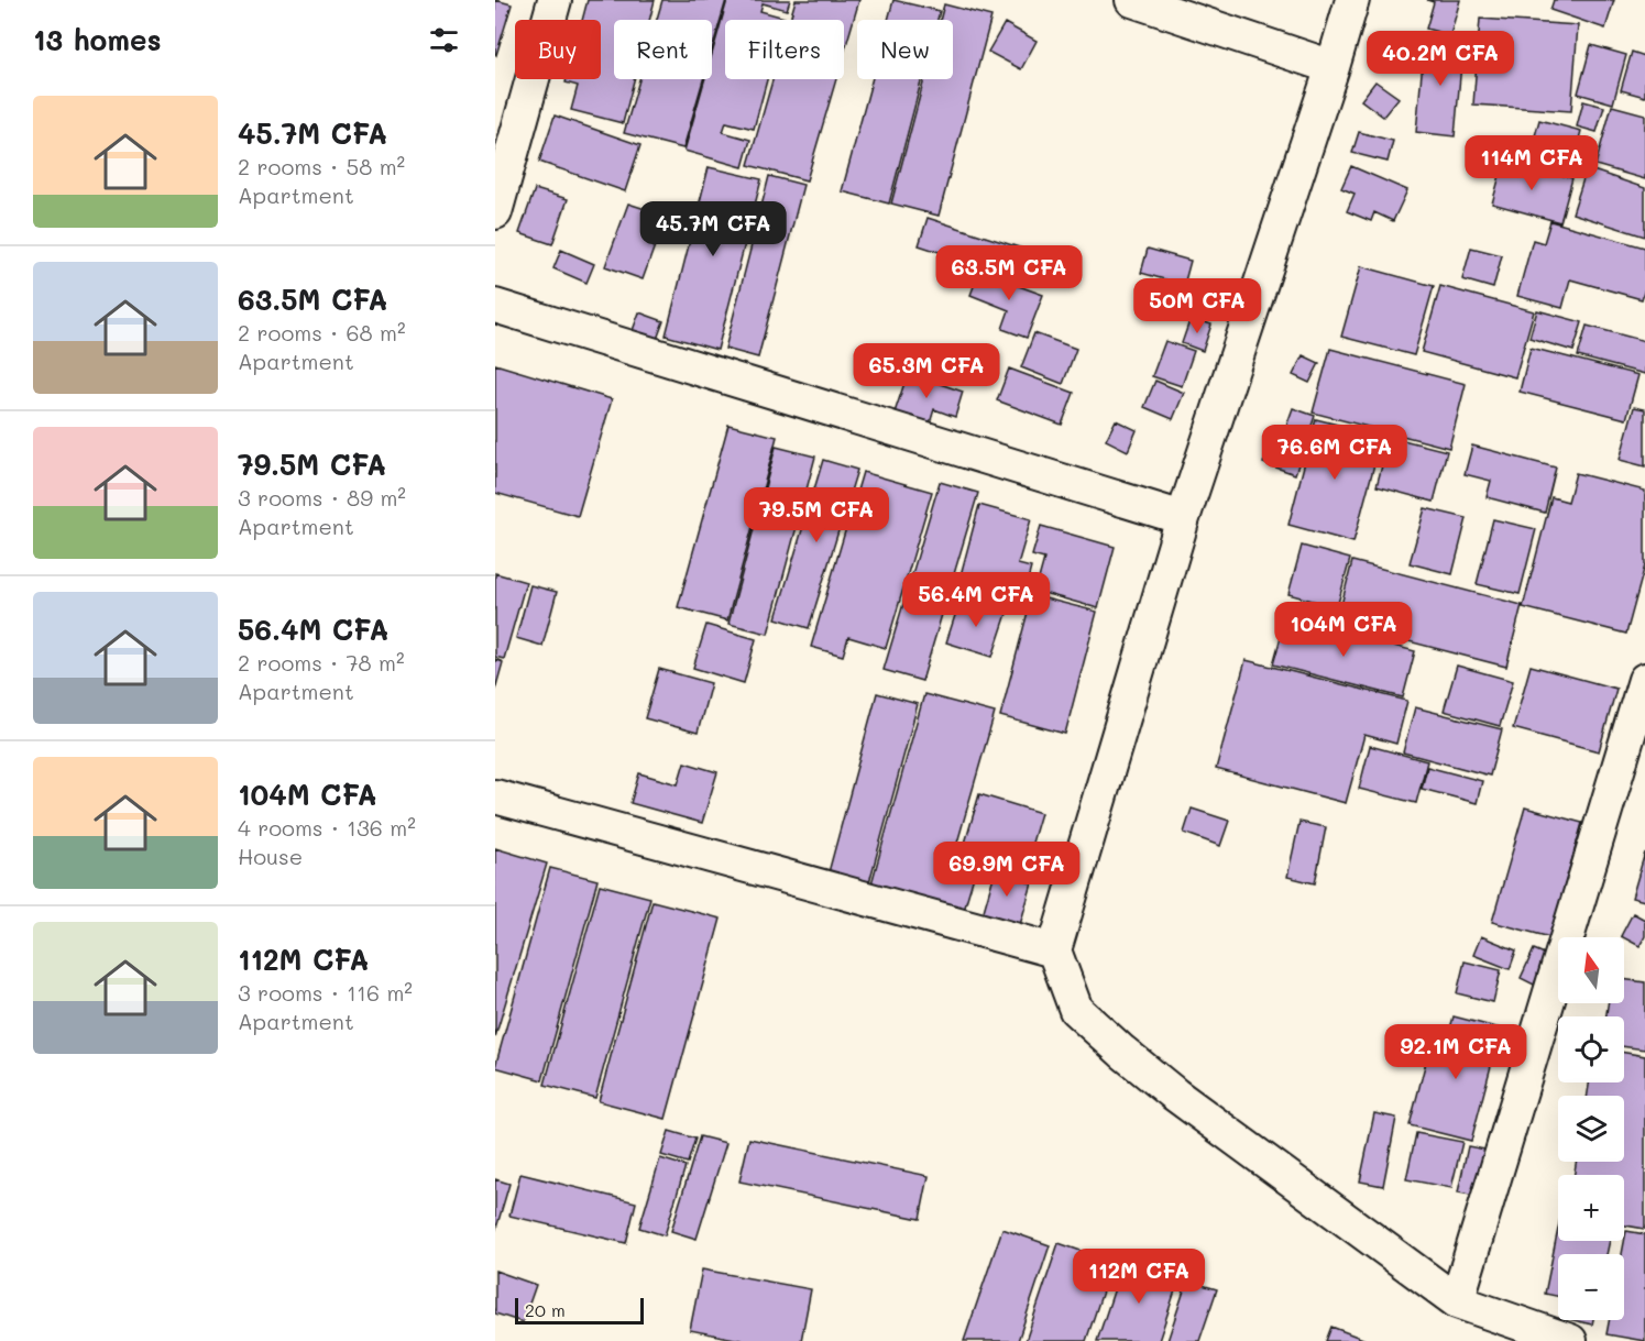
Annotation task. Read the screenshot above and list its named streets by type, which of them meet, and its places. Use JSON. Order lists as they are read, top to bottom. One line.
{"scale_bar":"20 m","north":"top","page":{"heading":"13 homes","chip":["Buy","Rent","Filters","New"],"price":["40.2M CFA","114M CFA","45.7M CFA","63.5M CFA","50M CFA","65.3M CFA","76.6M CFA","79.5M CFA","56.4M CFA","104M CFA","69.9M CFA","92.1M CFA","112M CFA"],"list":[{"name":"45.7M CFA","note":"2 rooms · 58 m² · Apartment"},{"name":"63.5M CFA","note":"2 rooms · 68 m² · Apartment"},{"name":"79.5M CFA","note":"3 rooms · 89 m² · Apartment"},{"name":"56.4M CFA","note":"2 rooms · 78 m² · Apartment"},{"name":"104M CFA","note":"4 rooms · 136 m² · House"},{"name":"112M CFA","note":"3 rooms · 116 m² · Apartment"}],"map_buttons":["+","−"],"scale":"20 m"}}
